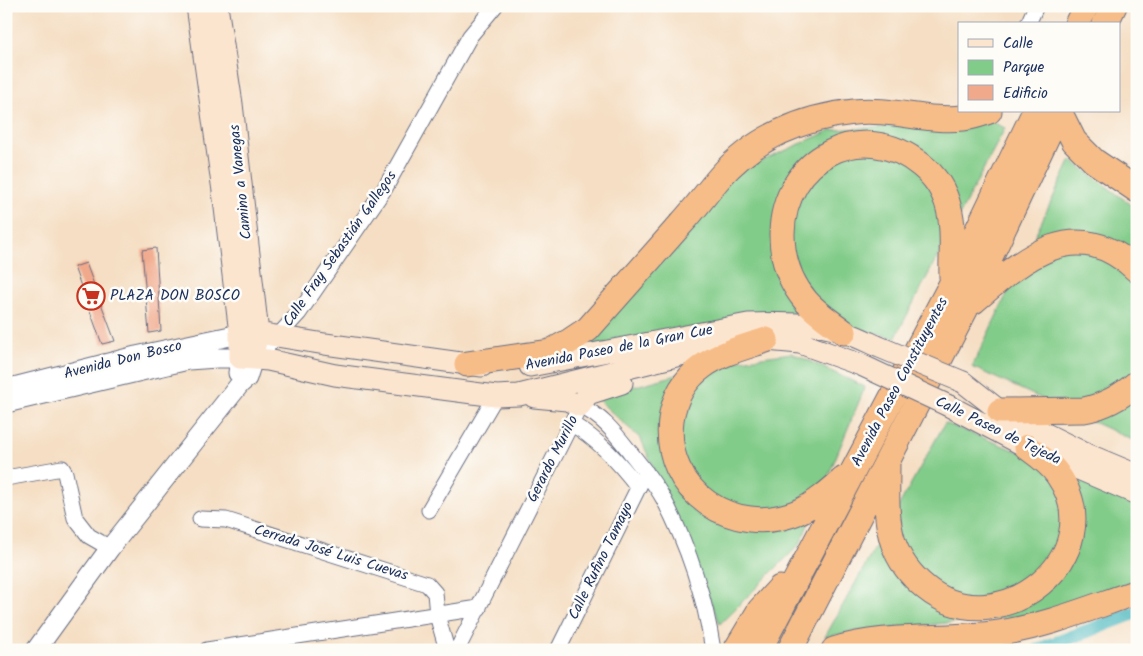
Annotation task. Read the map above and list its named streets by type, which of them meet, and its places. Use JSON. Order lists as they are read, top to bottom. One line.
{"streets":{"highway":["Avenida Paseo Constituyentes"],"main road":["Camino a Vanegas","Avenida Paseo de la Gran Cue","Calle Paseo de Tejeda"],"street":["Calle Fray Sebastián Gallegos","Avenida Don Bosco","Gerardo Murillo","Cerrada José Luis Cuevas","Calle Rufino Tamayo"]},"crossings":[["Camino a Vanegas","Calle Fray Sebastián Gallegos"],["Camino a Vanegas","Avenida Paseo de la Gran Cue"],["Camino a Vanegas","Avenida Don Bosco"],["Calle Fray Sebastián Gallegos","Avenida Paseo de la Gran Cue"],["Calle Fray Sebastián Gallegos","Avenida Don Bosco"],["Avenida Paseo de la Gran Cue","Avenida Don Bosco"],["Avenida Paseo de la Gran Cue","Calle Paseo de Tejeda"]],"places":{"supermarket":["PLAZA DON BOSCO"]},"legend":["Calle","Parque","Edificio"]}
